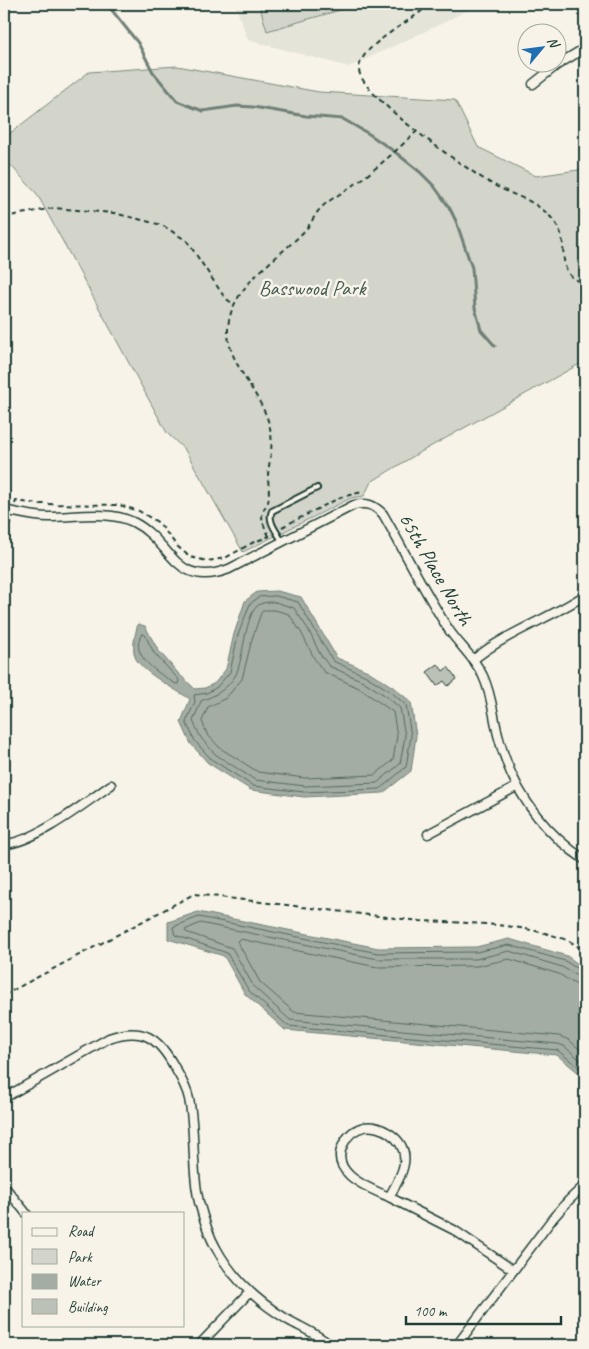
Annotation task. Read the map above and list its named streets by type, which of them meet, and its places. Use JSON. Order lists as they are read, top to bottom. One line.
{"streets":{"street":["65th Place North"]},"parks":["Basswood Park"],"legend":["Road","Park","Water","Building"],"scale_bar":"100 m","north":"top right"}
